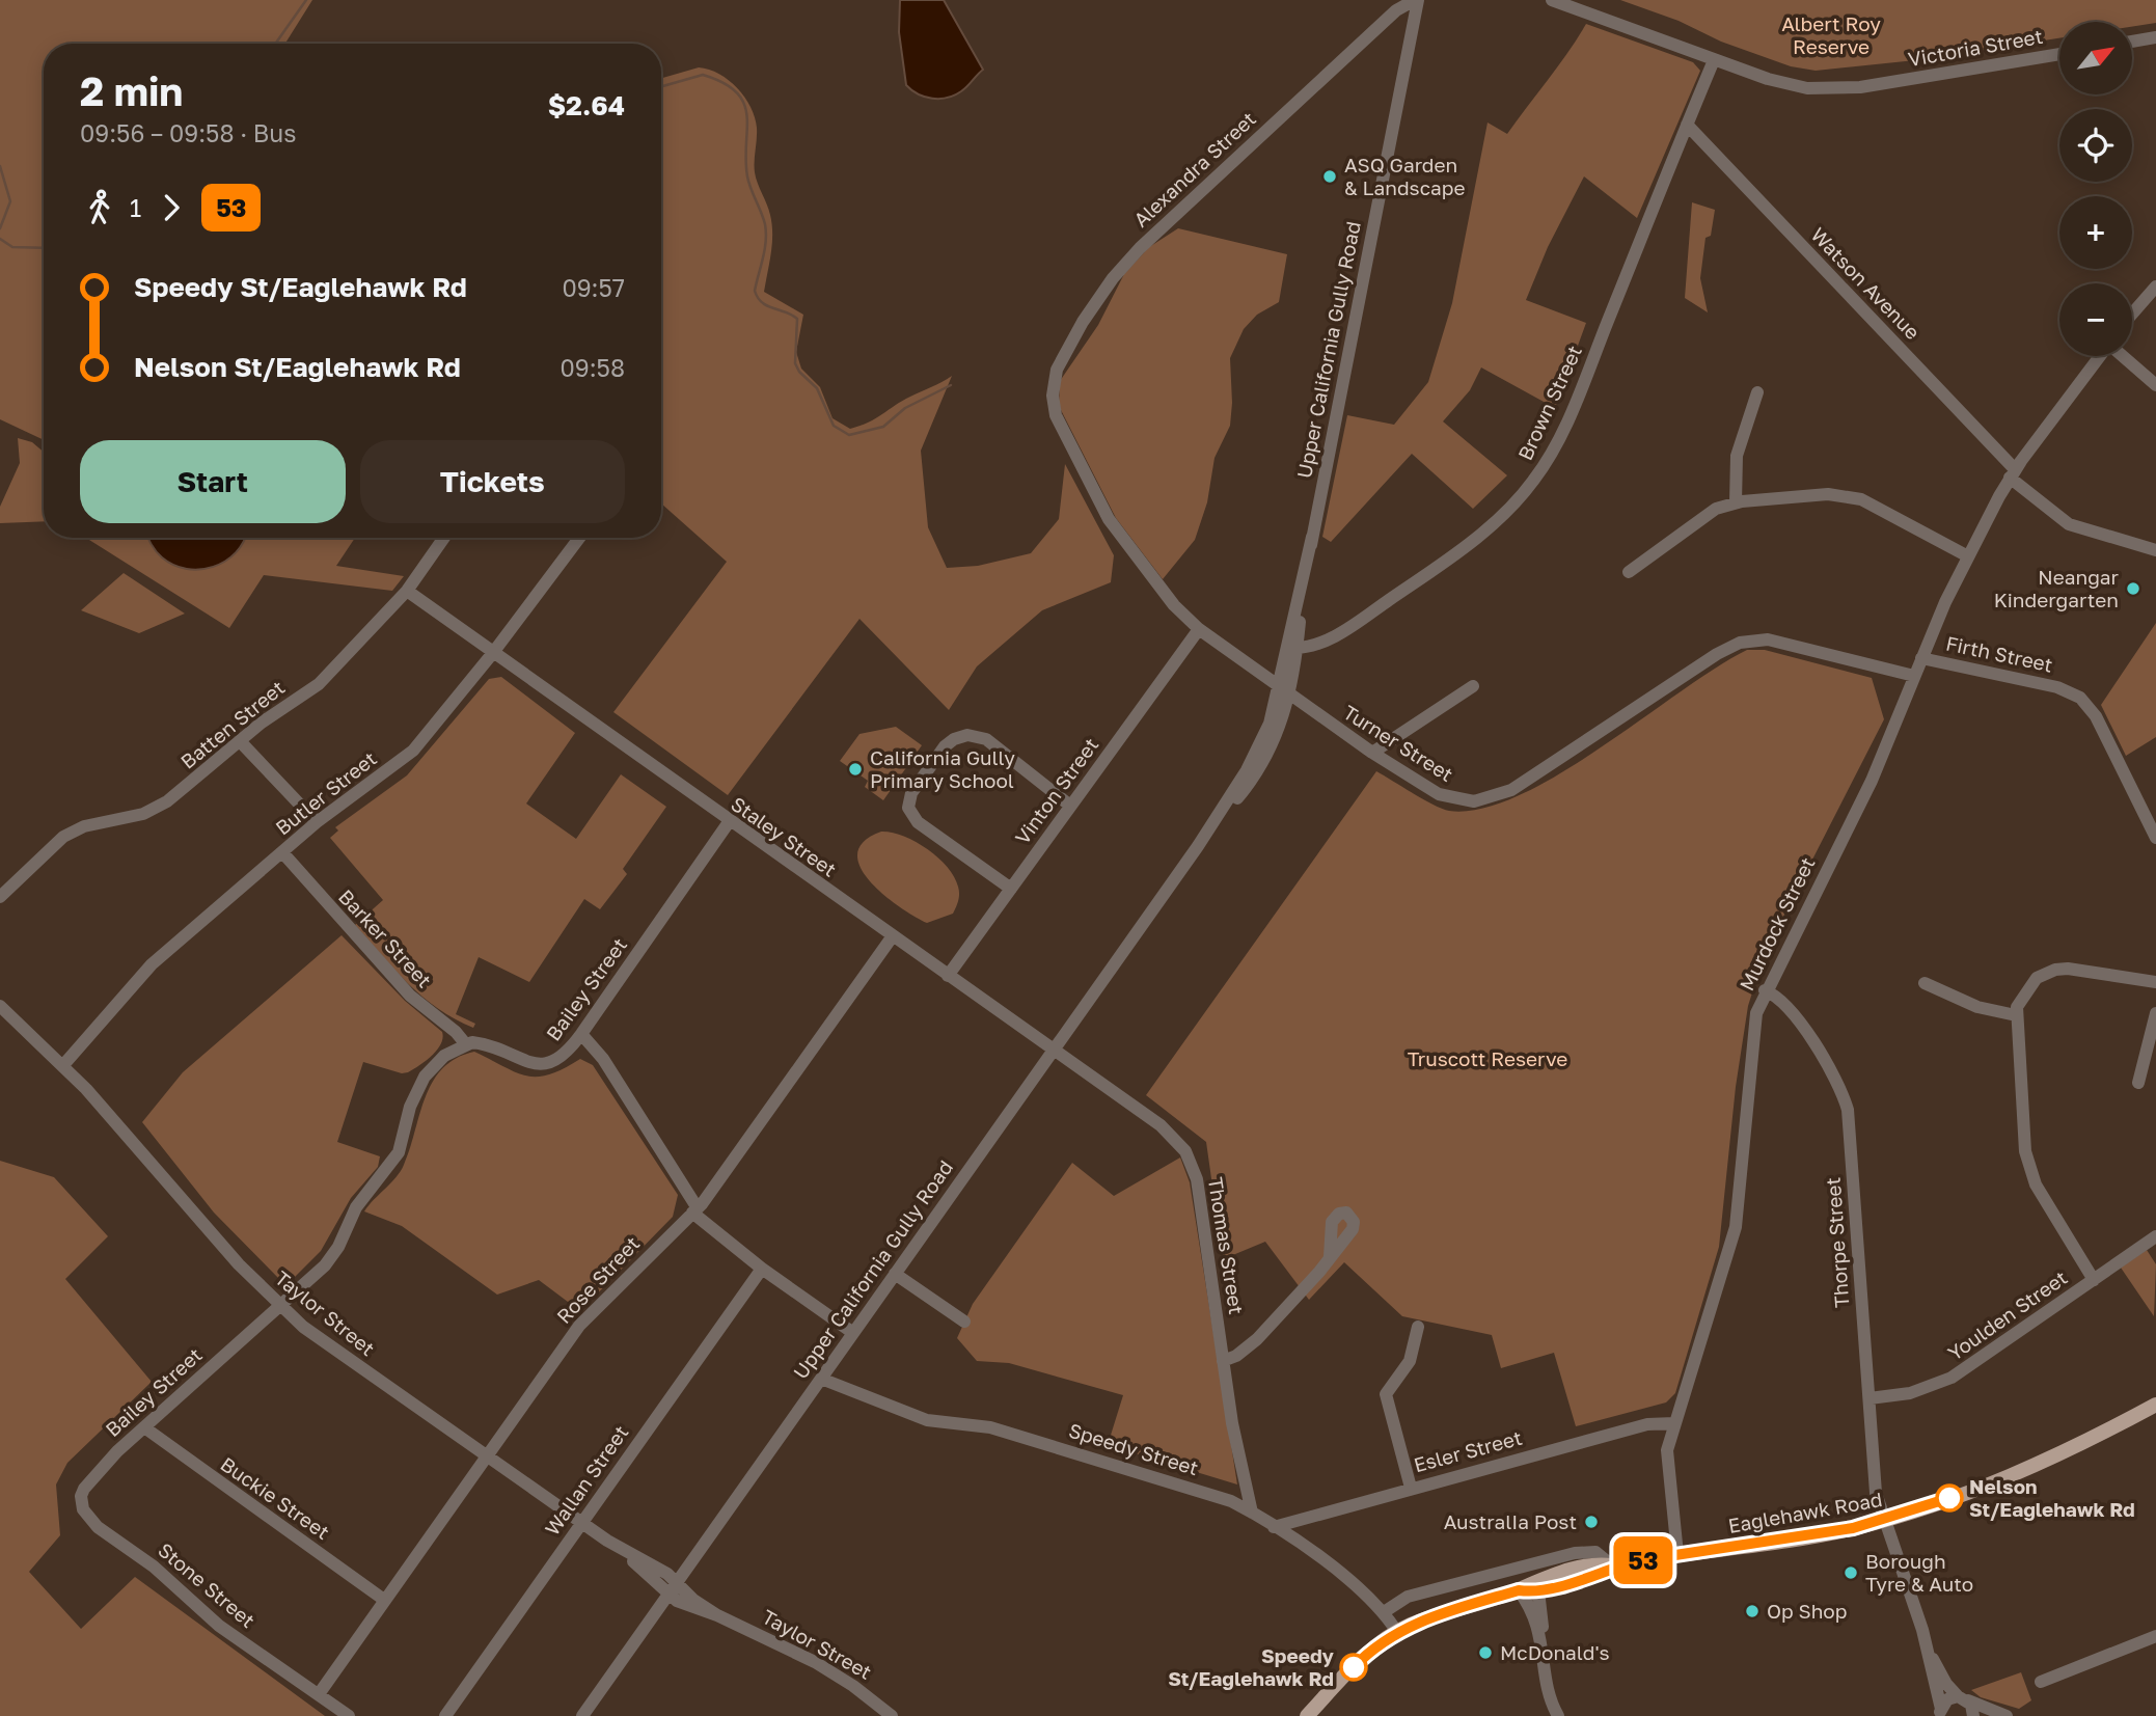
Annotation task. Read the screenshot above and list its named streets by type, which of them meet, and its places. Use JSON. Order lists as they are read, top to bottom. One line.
{"streets":{"main road":["Eaglehawk Road"],"street":["Victoria Street","Alexandra Street","Watson Avenue","Upper California Gully Road","Brown Street","Firth Street","Batten Street","Turner Street","Vinton Street","Butler Street","Staley Street","Murdock Street","Barker Street","Bailey Street","Thorpe Street","Thomas Street","Rose Street","Taylor Street","Youlden Street","Speedy Street","Esler Street","Wallan Street","Buckie Street","Stone Street"]},"crossings":[["Victoria Street","Brown Street"],["Alexandra Street","Upper California Gully Road"],["Alexandra Street","Turner Street"],["Watson Avenue","Brown Street"],["Watson Avenue","Murdock Street"],["Upper California Gully Road","Brown Street"],["Upper California Gully Road","Turner Street"],["Upper California Gully Road","Staley Street"],["Upper California Gully Road","Thomas Street"],["Upper California Gully Road","Taylor Street"],["Upper California Gully Road","Speedy Street"],["Firth Street","Murdock Street"],["Batten Street","Staley Street"],["Turner Street","Vinton Street"],["Turner Street","Murdock Street"],["Vinton Street","Staley Street"],["Butler Street","Staley Street"],["Butler Street","Barker Street"],["Butler Street","Taylor Street"],["Staley Street","Bailey Street"],["Staley Street","Thomas Street"],["Staley Street","Rose Street"],["Murdock Street","Thorpe Street"],["Murdock Street","Esler Street"],["Murdock Street","Eaglehawk Road"],["Barker Street","Bailey Street"],["Bailey Street","Taylor Street"],["Bailey Street","Buckie Street"],["Bailey Street","Stone Street"],["Thorpe Street","Youlden Street"],["Thorpe Street","Eaglehawk Road"],["Thomas Street","Speedy Street"],["Rose Street","Taylor Street"],["Rose Street","Buckie Street"],["Rose Street","Stone Street"],["Taylor Street","Wallan Street"],["Speedy Street","Esler Street"],["Speedy Street","Eaglehawk Road"]],"parks":["Albert Roy Reserve","Truscott Reserve"],"places":["ASQ Garden & Landscape","Neangar Kindergarten","California Gully Primary School","Nelson St/Eaglehawk Rd","AustralIa Post","Borough Tyre & Auto","Op Shop","McDonald's","Speedy St/Eaglehawk Rd"],"lines":["bus line 53"],"north":"top right","page":{"on_map":"53","map_buttons":["+","−"],"heading":["2 min","09:56 – 09:58 · Bus","$2.64"],"legs":["1","53"],"list":[{"name":"Speedy St/Eaglehawk Rd","value":"09:57"},{"name":"Nelson St/Eaglehawk Rd","value":"09:58"}],"buttons":["Start","Tickets"]}}
